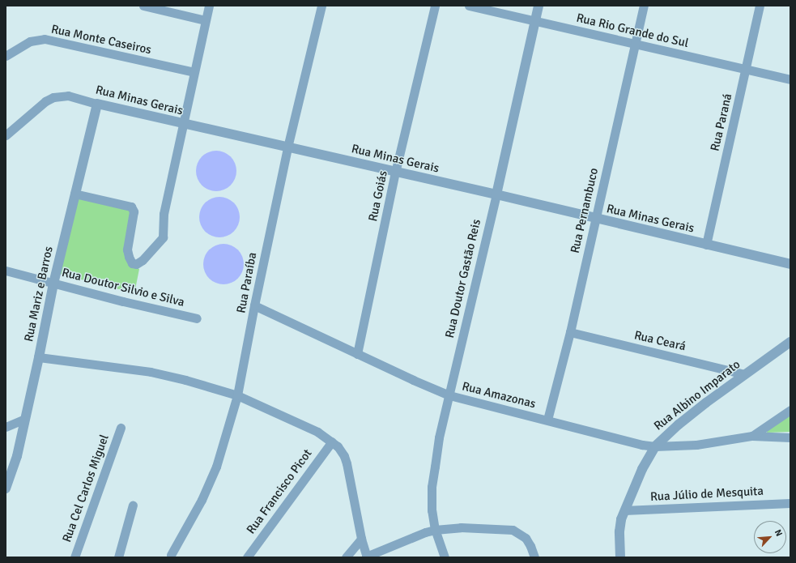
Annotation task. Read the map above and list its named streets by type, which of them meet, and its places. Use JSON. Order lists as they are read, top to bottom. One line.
{"streets":{"street":["Rua Rio Grande do Sul","Rua Monte Caseiros","Rua Minas Gerais","Rua Paraná","Rua Goiás","Rua Pernambuco","Rua Doutor Gastão Reis","Rua Paraíba","Rua Doutor Silvio e Silva","Rua Mariz e Barros","Rua Ceará","Rua Amazonas","Rua Albino Imparato","Rua Cel Carlos Miguel","Rua Francisco Picot","Rua Júlio de Mesquita"]},"crossings":[["Rua Rio Grande do Sul","Rua Paraná"],["Rua Rio Grande do Sul","Rua Pernambuco"],["Rua Rio Grande do Sul","Rua Doutor Gastão Reis"],["Rua Minas Gerais","Rua Paraná"],["Rua Minas Gerais","Rua Goiás"],["Rua Minas Gerais","Rua Pernambuco"],["Rua Minas Gerais","Rua Doutor Gastão Reis"],["Rua Minas Gerais","Rua Paraíba"],["Rua Minas Gerais","Rua Mariz e Barros"],["Rua Goiás","Rua Amazonas"],["Rua Pernambuco","Rua Ceará"],["Rua Pernambuco","Rua Amazonas"],["Rua Doutor Gastão Reis","Rua Amazonas"],["Rua Paraíba","Rua Amazonas"],["Rua Doutor Silvio e Silva","Rua Mariz e Barros"],["Rua Ceará","Rua Albino Imparato"],["Rua Amazonas","Rua Albino Imparato"],["Rua Albino Imparato","Rua Júlio de Mesquita"]],"north":"top right"}
